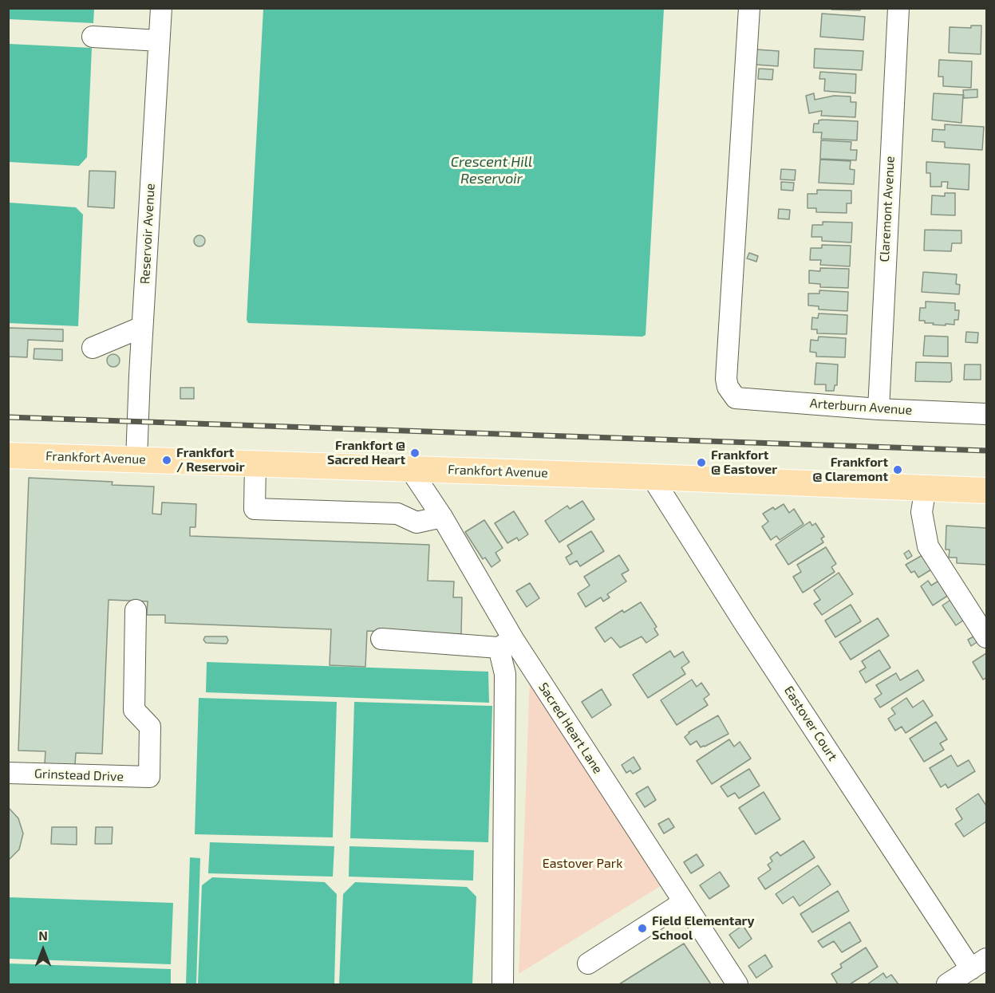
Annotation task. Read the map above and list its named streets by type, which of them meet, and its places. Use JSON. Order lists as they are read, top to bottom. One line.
{"streets":{"main road":["Frankfort Avenue"],"street":["Claremont Avenue","Reservoir Avenue","Arterburn Avenue","Eastover Court","Sacred Heart Lane","Grinstead Drive"]},"crossings":[["Claremont Avenue","Arterburn Avenue"],["Reservoir Avenue","Frankfort Avenue"],["Frankfort Avenue","Eastover Court"],["Frankfort Avenue","Sacred Heart Lane"]],"water":["Crescent Hill Reservoir"],"parks":["Eastover Park"],"places":["Frankfort @ Sacred Heart","Frankfort / Reservoir","Frankfort @ Eastover","Frankfort @ Claremont","Field Elementary School"],"north":"top"}
